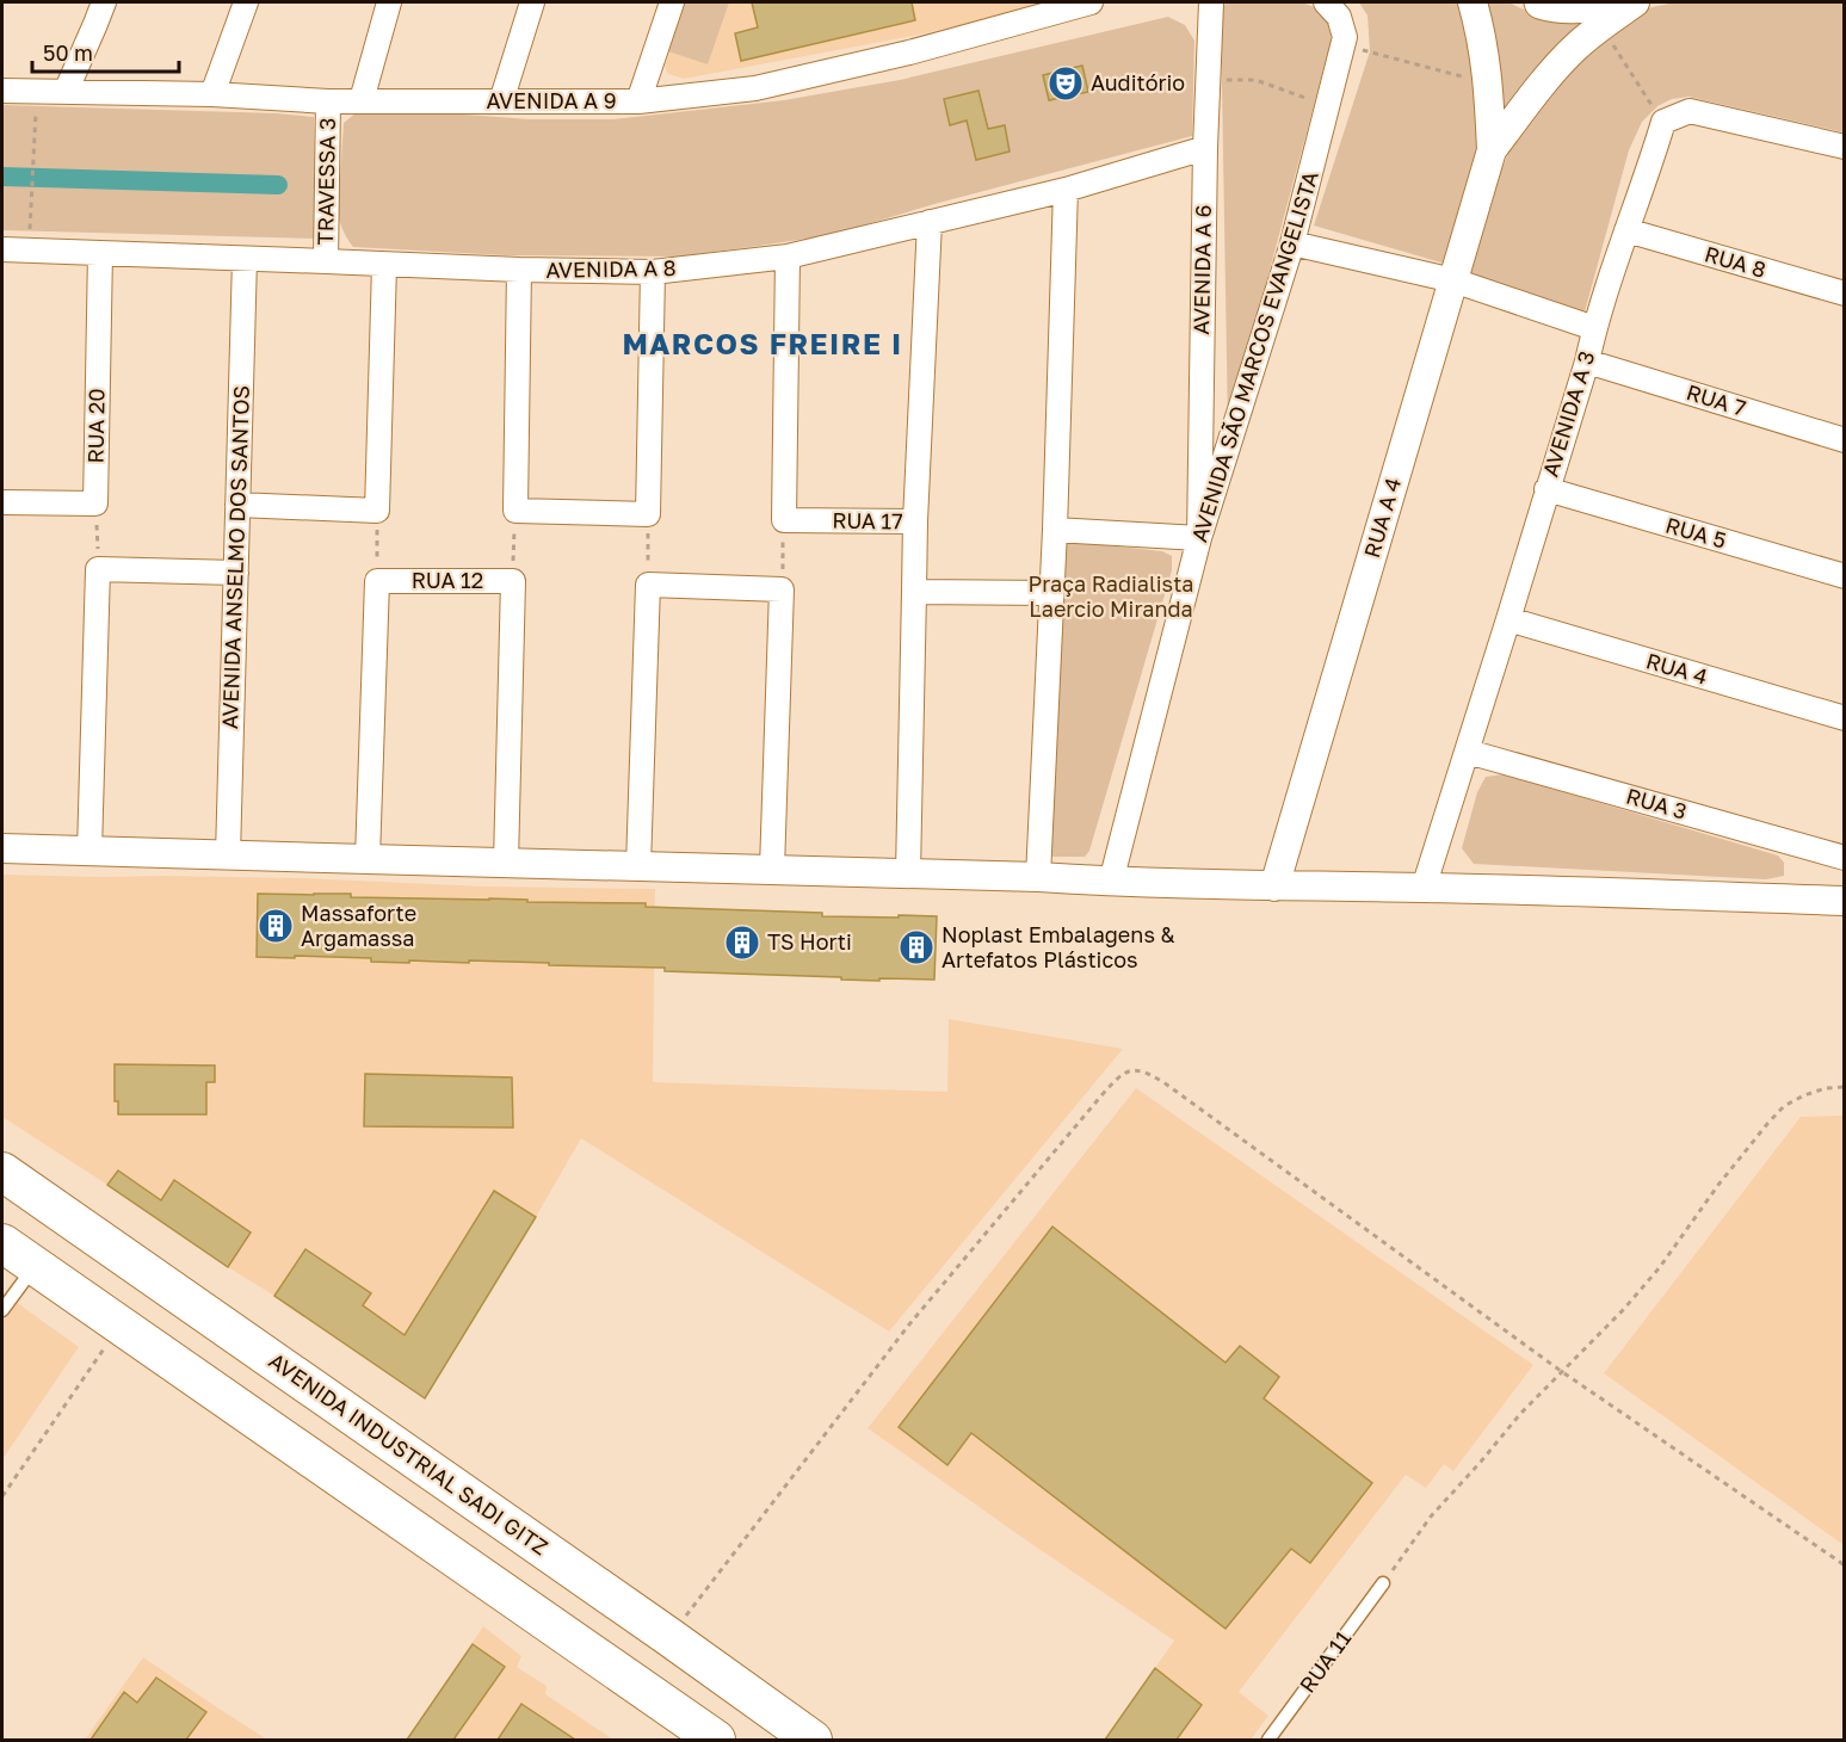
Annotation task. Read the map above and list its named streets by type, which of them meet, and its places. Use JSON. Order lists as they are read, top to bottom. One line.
{"streets":{"main road":["AVENIDA INDUSTRIAL SADI GITZ"],"street":["AVENIDA A 9","TRAVESSA 3","RUA 8","AVENIDA A 8","AVENIDA A 6","AVENIDA SÃO MARCOS EVANGELISTA","RUA 7","AVENIDA A 3","RUA 20","RUA A 4","RUA 17","RUA 5","AVENIDA ANSELMO DOS SANTOS","RUA 12","RUA 4","RUA 3"],"lane":["RUA 11"]},"crossings":[["AVENIDA A 9","TRAVESSA 3"],["TRAVESSA 3","AVENIDA A 8"],["RUA 8","AVENIDA A 3"],["AVENIDA A 8","AVENIDA A 6"],["AVENIDA A 8","RUA 20"],["AVENIDA A 8","RUA 17"],["AVENIDA A 8","AVENIDA ANSELMO DOS SANTOS"],["AVENIDA A 6","AVENIDA SÃO MARCOS EVANGELISTA"],["RUA 7","AVENIDA A 3"],["AVENIDA A 3","RUA 5"],["AVENIDA A 3","RUA 4"],["AVENIDA A 3","RUA 3"]],"districts":["MARCOS FREIRE I"],"parks":["Praça Radialista Laercio Miranda"],"places":{"theatre":["Auditório"],"building":["Massaforte Argamassa","TS Horti","Noplast Embalagens & Artefatos Plásticos"]},"scale_bar":"50 m"}
